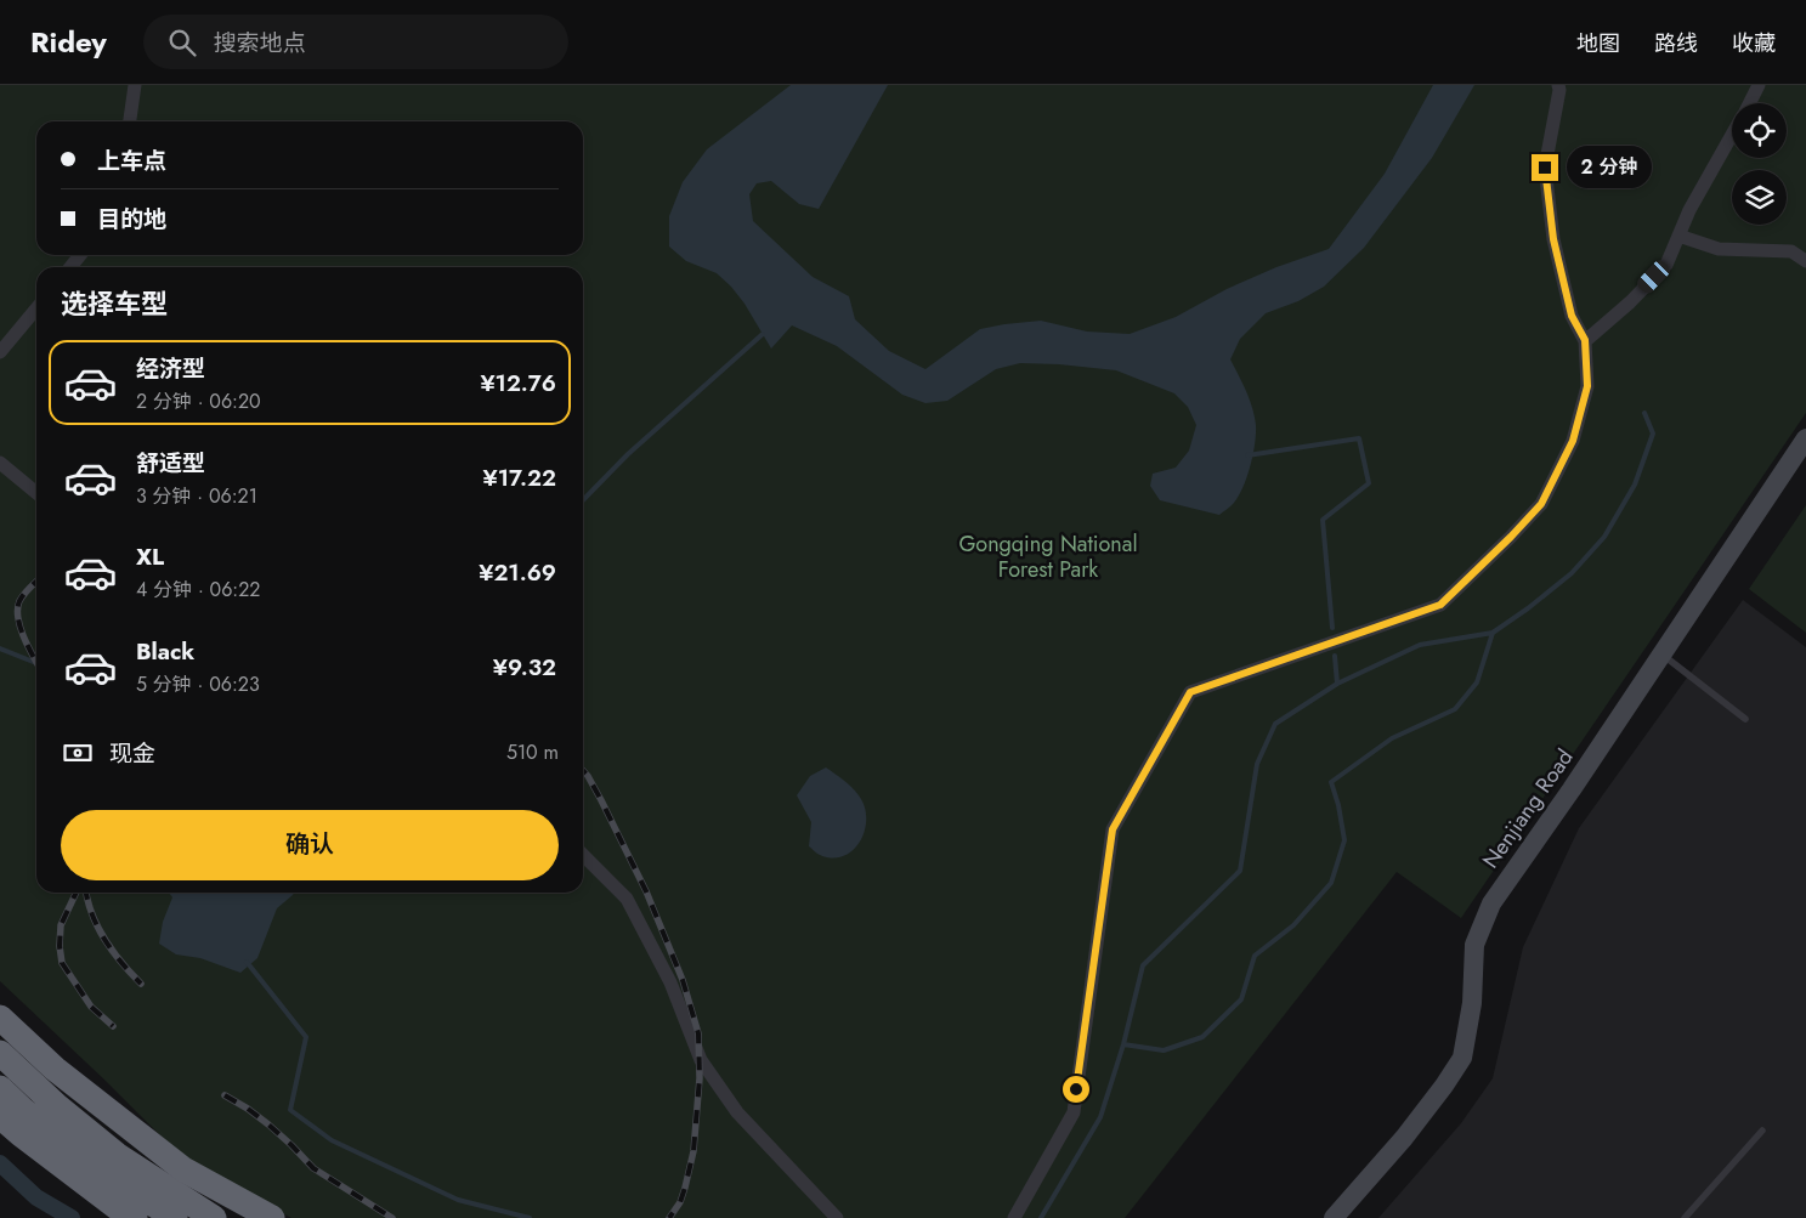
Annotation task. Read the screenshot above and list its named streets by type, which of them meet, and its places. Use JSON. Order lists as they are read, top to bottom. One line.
{"streets":{"street":["Nenjiang Road"]},"parks":["Gongqing National Forest Park"],"page":{"header":"Ridey","search":"搜索地点","nav":["地图","路线","收藏"],"banner":["上车点","目的地"],"bubble":"2 分钟","heading":"选择车型","list":[{"name":"经济型","note":"2 分钟 · 06:20","value":"¥12.76"},{"name":"舒适型","note":"3 分钟 · 06:21","value":"¥17.22"},{"name":"XL","note":"4 分钟 · 06:22","value":"¥21.69"},{"name":"Black","note":"5 分钟 · 06:23","value":"¥9.32"}],"pay":["现金","510 m"],"buttons":"确认"}}
